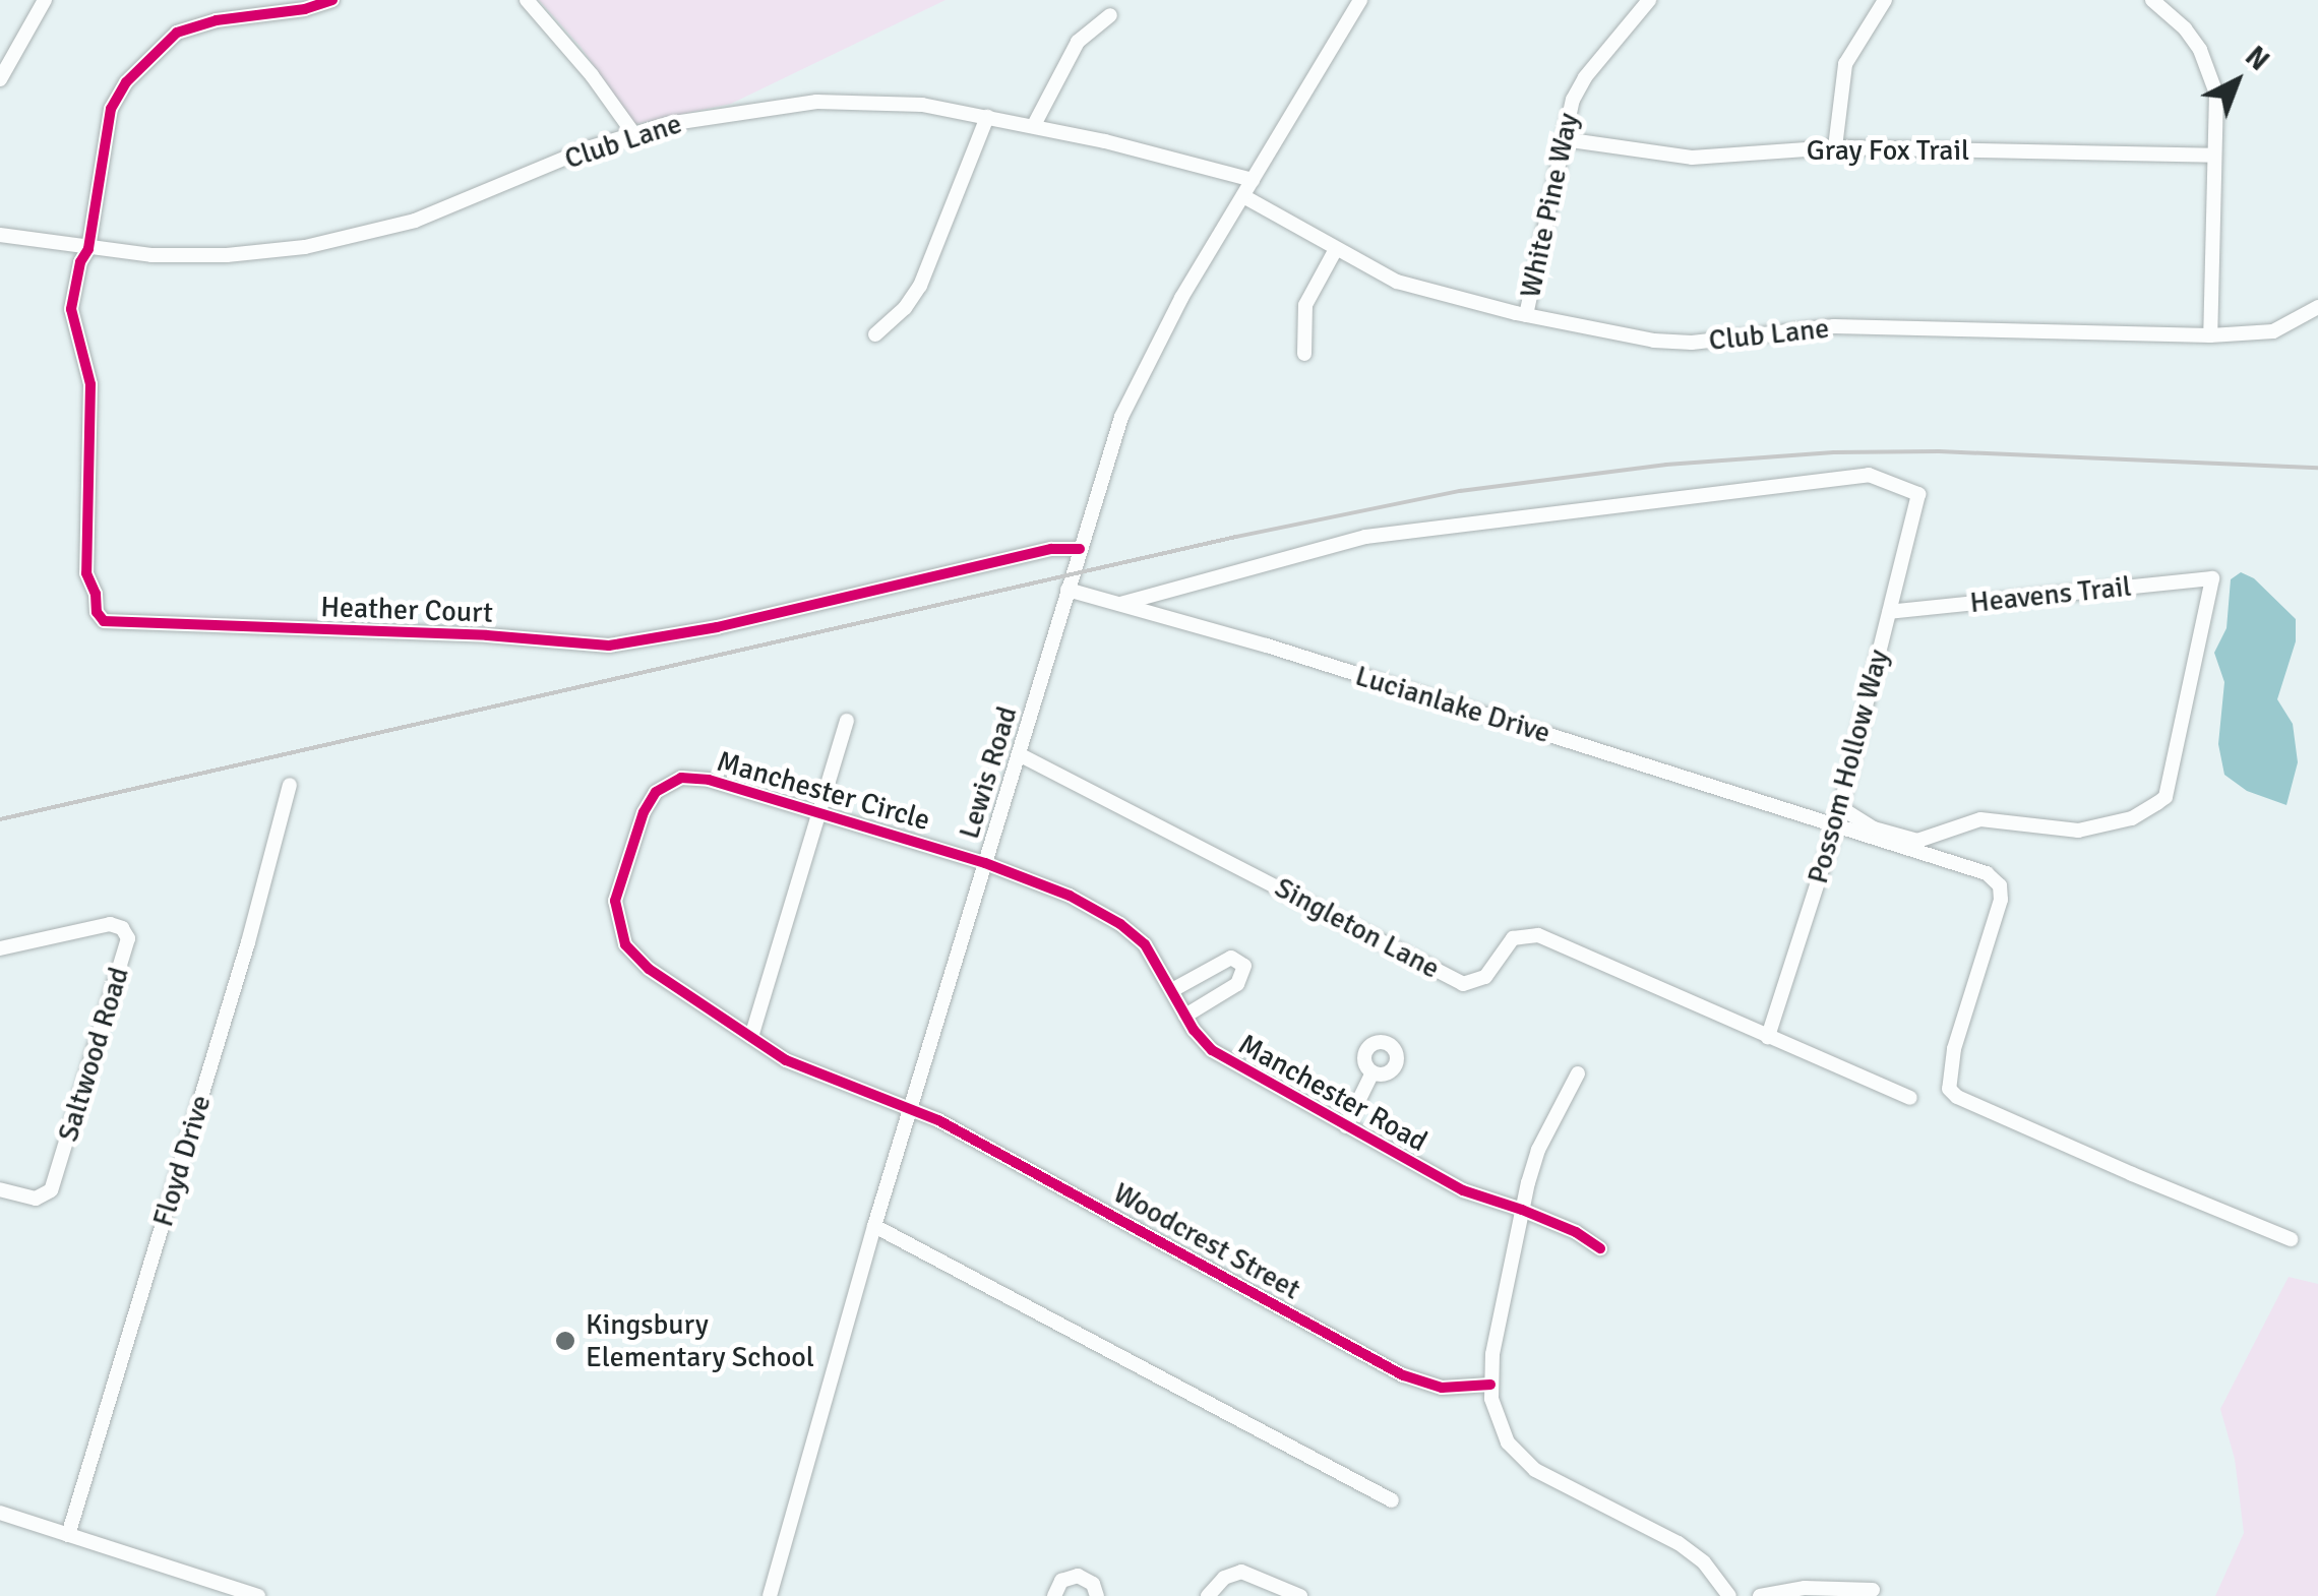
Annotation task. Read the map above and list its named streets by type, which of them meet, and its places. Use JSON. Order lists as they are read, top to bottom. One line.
{"streets":{"street":["Club Lane","Gray Fox Trail","White Pine Way","Heavens Trail","Heather Court","Lucianlake Drive","Possom Hollow Way","Lewis Road","Manchester Circle","Singleton Lane","Saltwood Road","Manchester Road","Floyd Drive","Woodcrest Street"]},"crossings":[["Club Lane","White Pine Way"],["Club Lane","Heather Court"],["Club Lane","Lewis Road"],["Gray Fox Trail","White Pine Way"],["Heavens Trail","Possom Hollow Way"],["Heather Court","Lewis Road"],["Lucianlake Drive","Possom Hollow Way"],["Lucianlake Drive","Lewis Road"],["Possom Hollow Way","Singleton Lane"],["Lewis Road","Manchester Circle"],["Lewis Road","Singleton Lane"],["Lewis Road","Manchester Road"],["Lewis Road","Woodcrest Street"],["Manchester Circle","Manchester Road"],["Manchester Circle","Woodcrest Street"]],"places":["Kingsbury Elementary School"],"north":"top right"}
